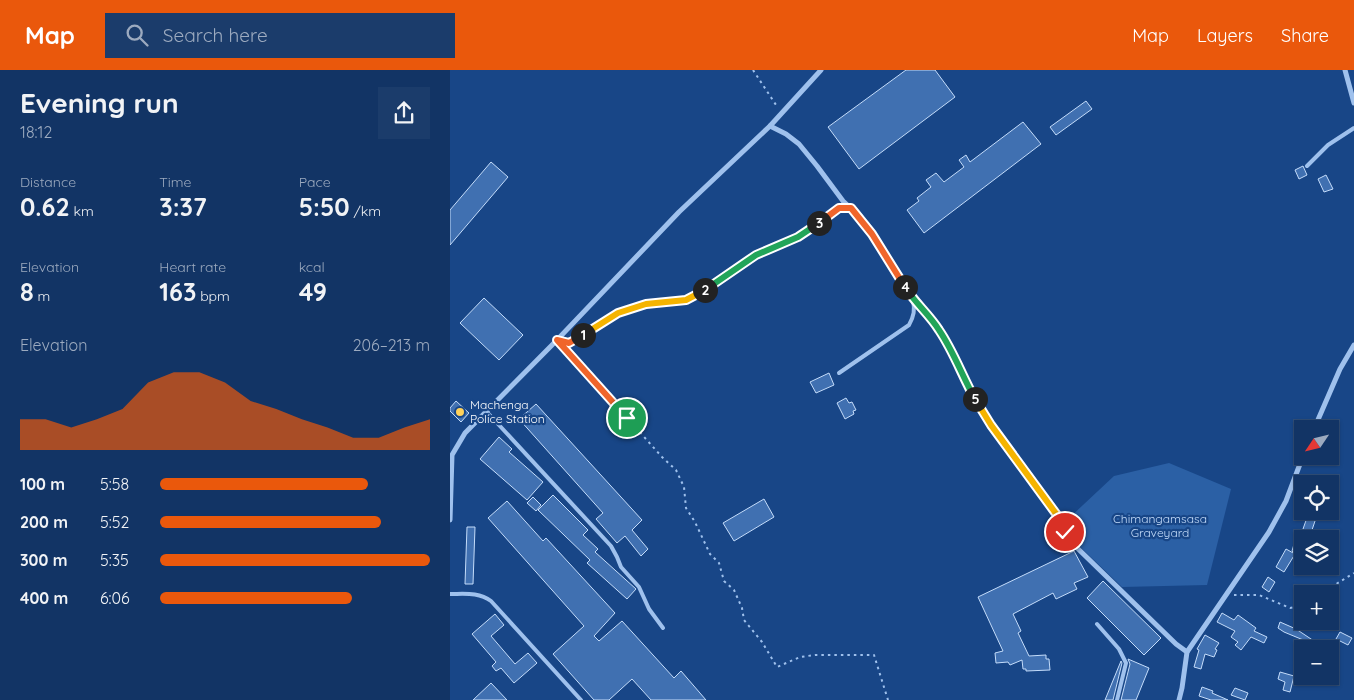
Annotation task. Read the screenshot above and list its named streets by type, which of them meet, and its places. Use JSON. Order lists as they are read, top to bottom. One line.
{"parks":["Chimangamsasa Graveyard"],"places":["Machenga Police Station"],"north":"bottom left","page":{"header":"Map","search":"Search here","nav":["Map","Layers","Share"],"heading":["Evening run","18:12"],"stats":[["Distance","0.62 km"],["Time","3:37"],["Pace","5:50 /km"],["Elevation","8 m"],["Heart rate","163 bpm"],["kcal","49"]],"pins":["3","4","2","1","5"],"chart":["Elevation","206–213 m"],"map_buttons":["+","−"],"list":[{"name":"100 m","note":"5:58"},{"name":"200 m","note":"5:52"},{"name":"300 m","note":"5:35"},{"name":"400 m","note":"6:06"}]}}
